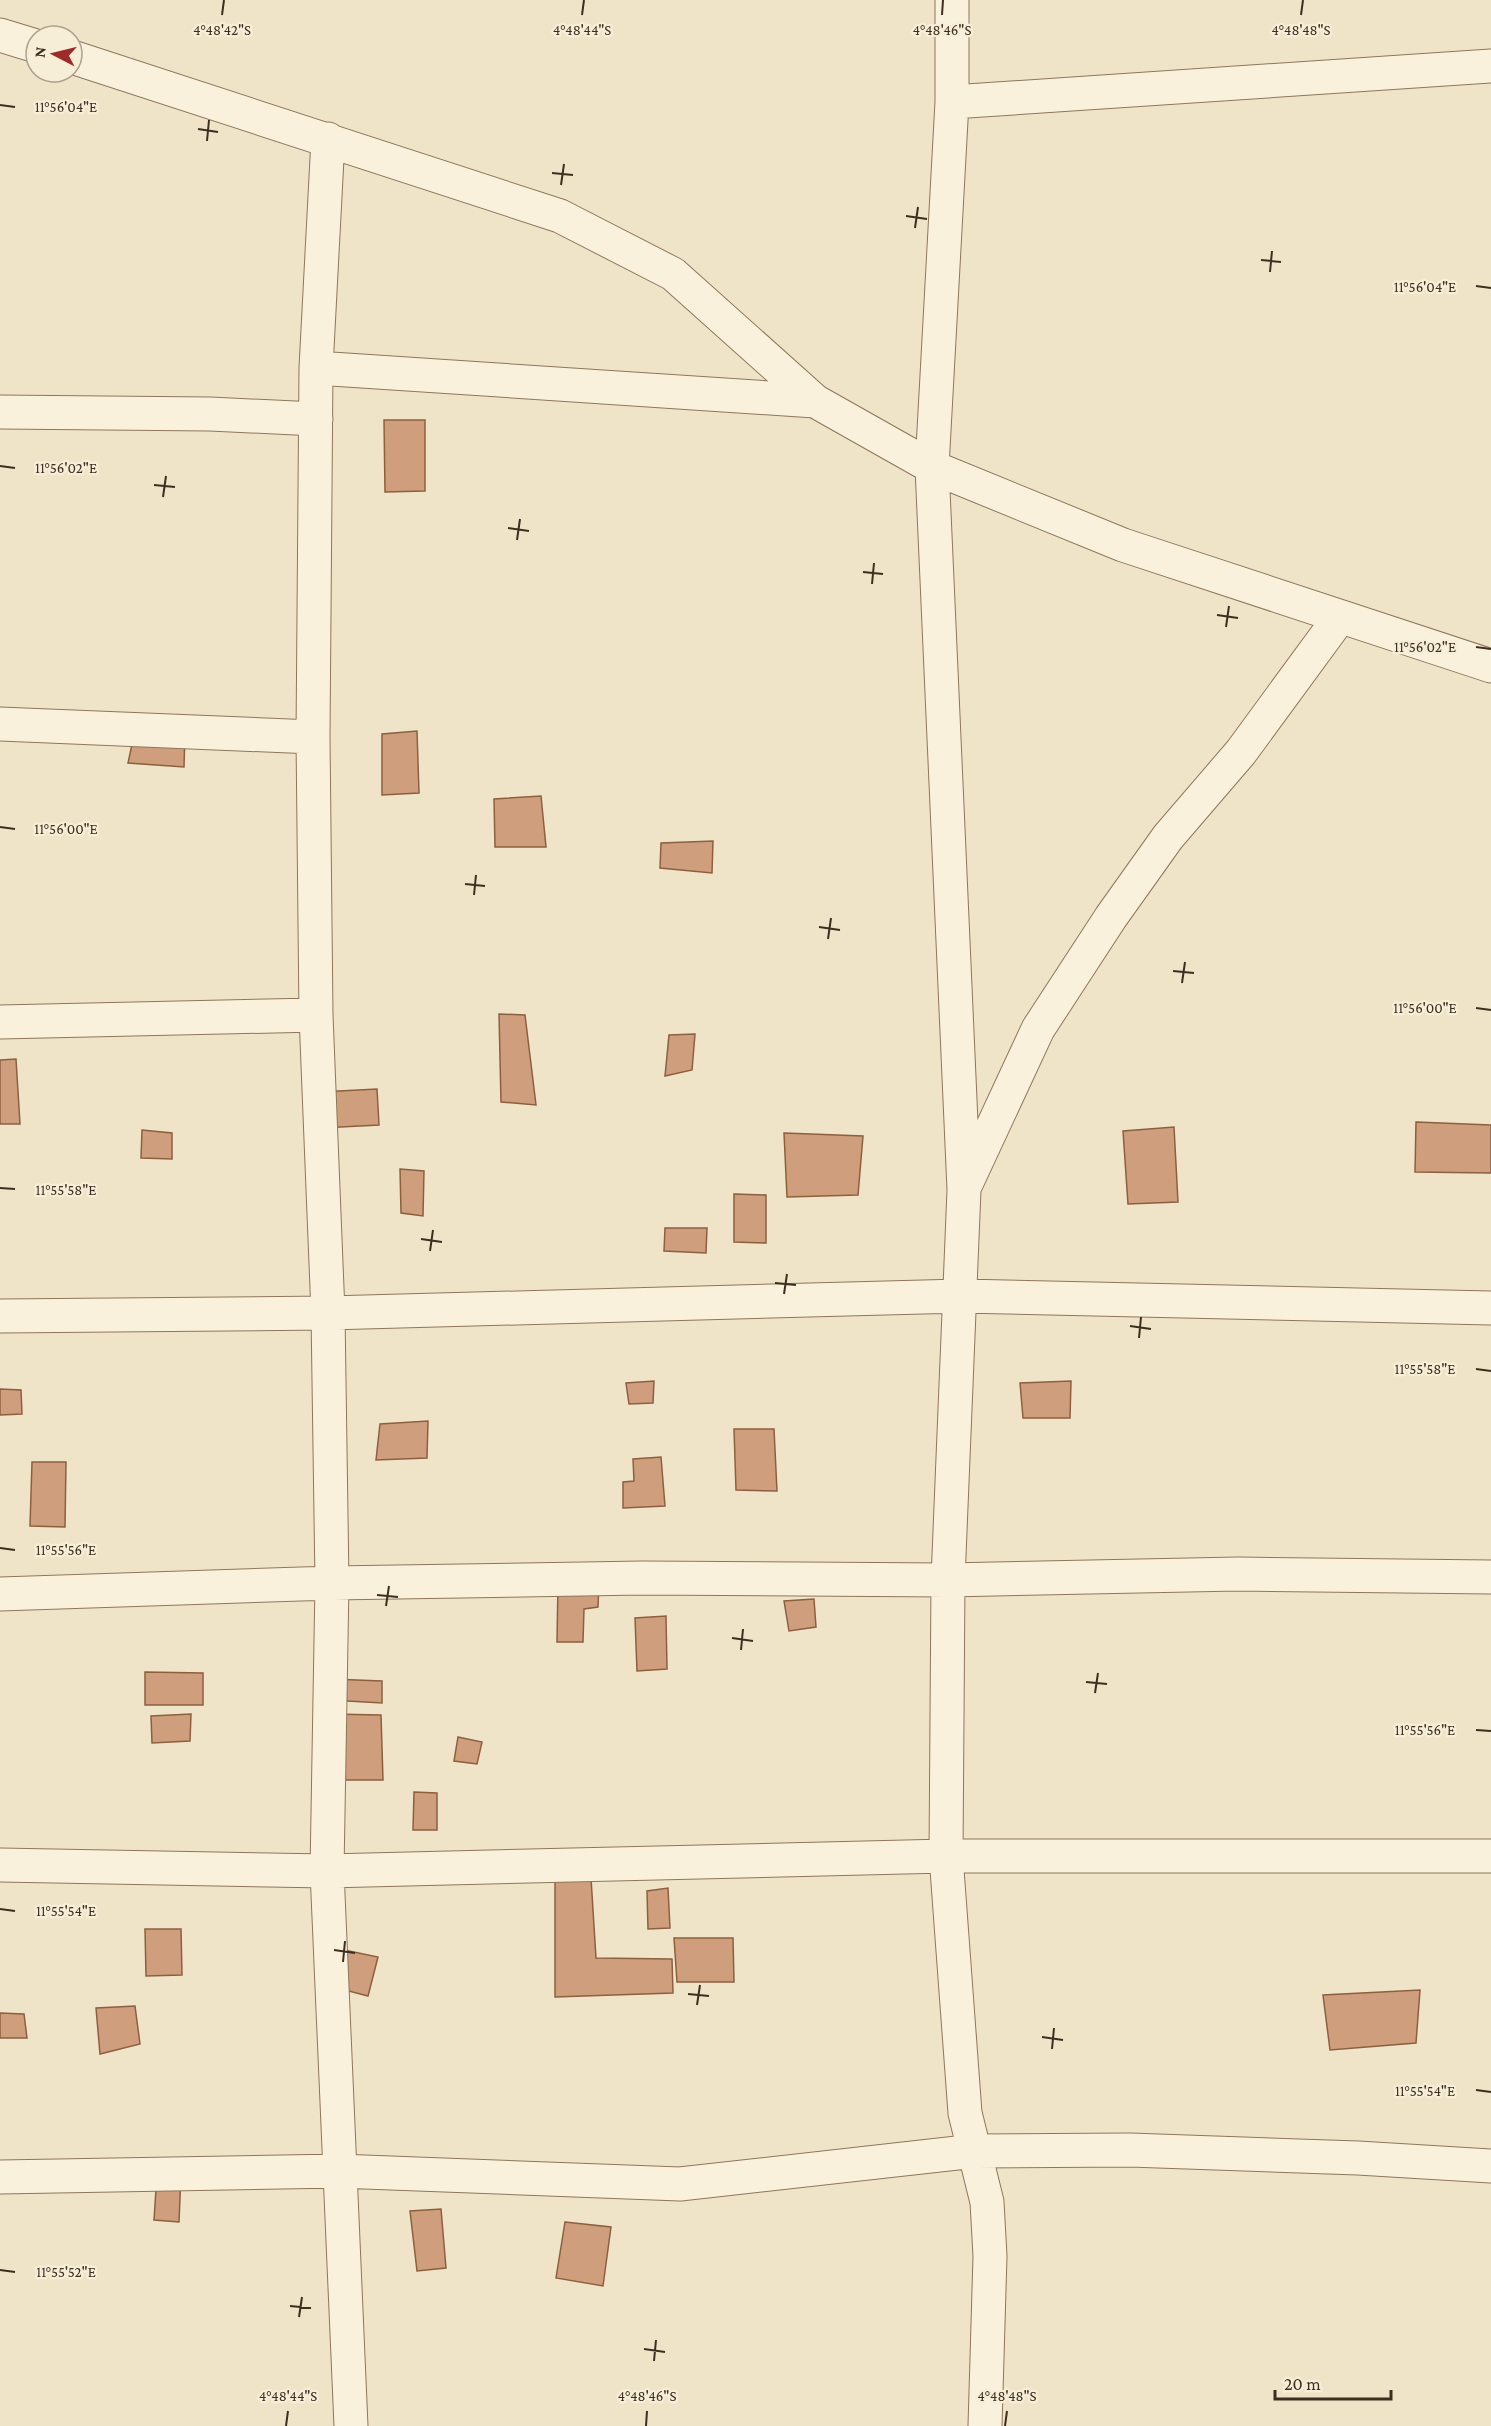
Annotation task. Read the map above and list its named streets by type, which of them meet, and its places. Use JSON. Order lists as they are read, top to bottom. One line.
{"scale_bar":"20 m","north":"left","coordinates":["4°48'42\"S","4°48'44\"S","4°48'46\"S","4°48'48\"S","11°56'04\"E","11°56'02\"E","11°56'00\"E","11°55'58\"E","11°55'56\"E","11°55'54\"E","11°55'52\"E"]}
